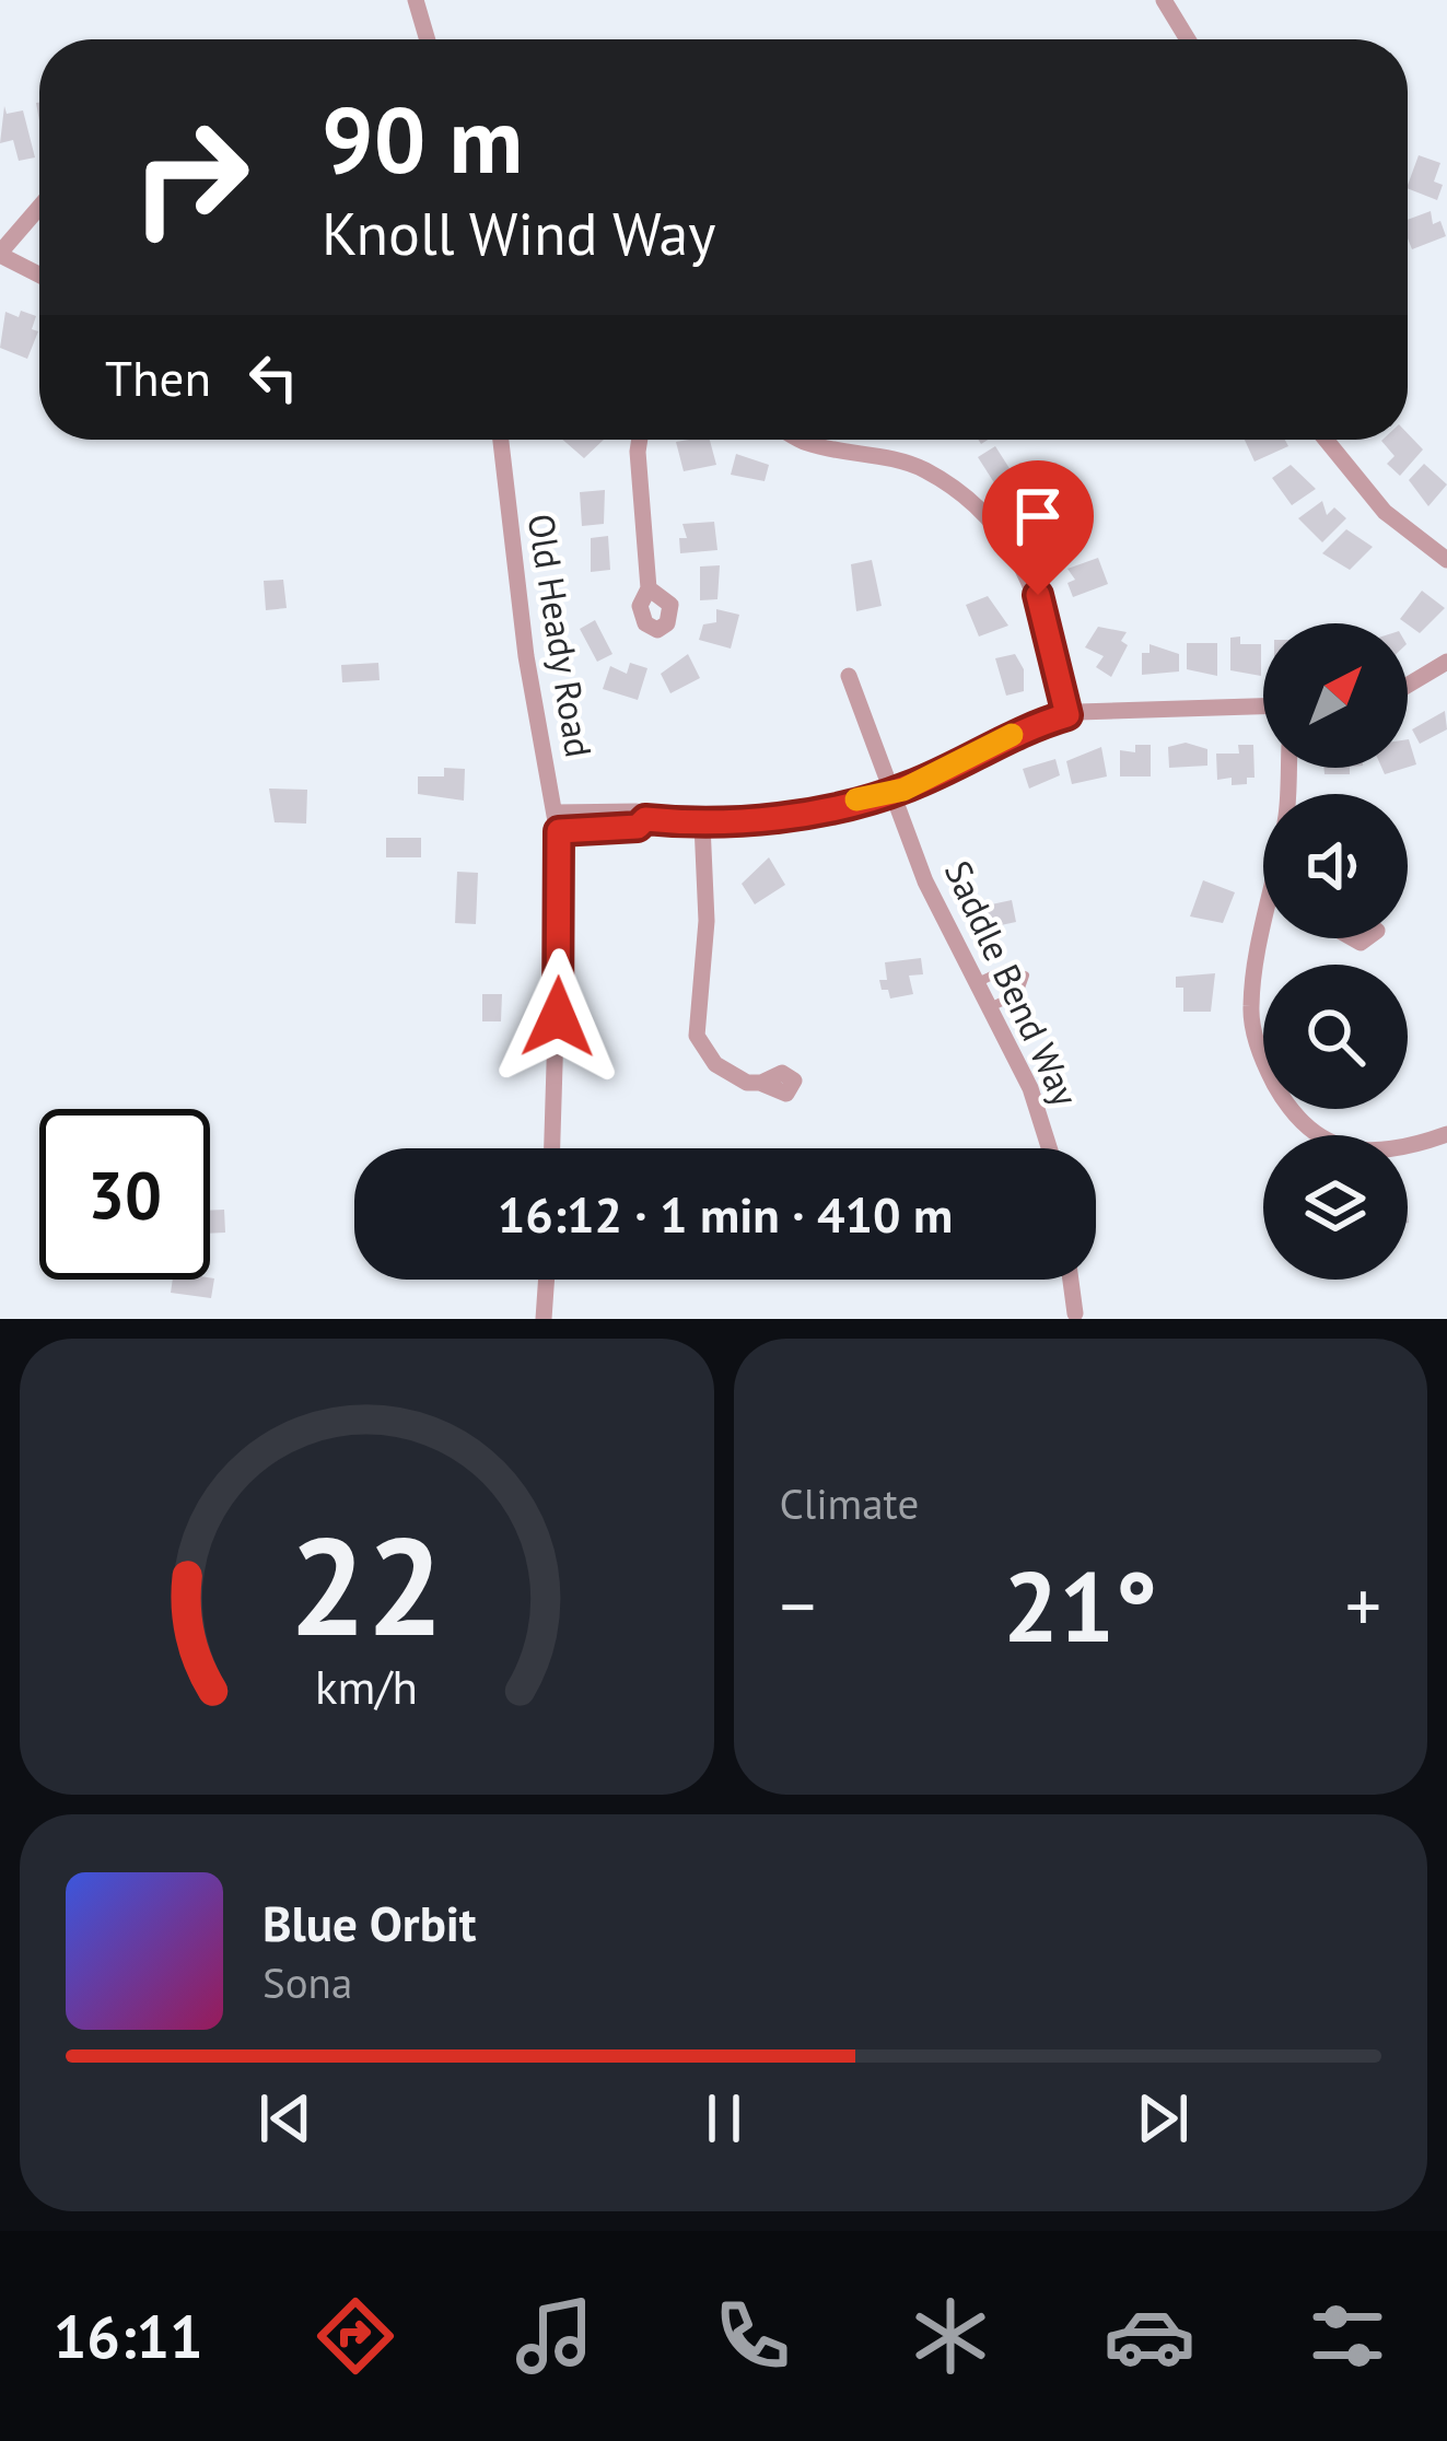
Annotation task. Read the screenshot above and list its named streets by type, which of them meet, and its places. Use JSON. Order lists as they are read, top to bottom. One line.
{"streets":{"street":["Old Heady Road","Saddle Bend Way"]},"north":"top right","page":{"turn":["90 m","Knoll Wind Way"],"then":"Then","limit":"30","trip":"16:12 · 1 min · 410 m","tile":"Climate","heat":["−","21°","+"],"song":["Blue Orbit","Sona"],"tabs":"16:11","gauge":["22","km/h"]}}
